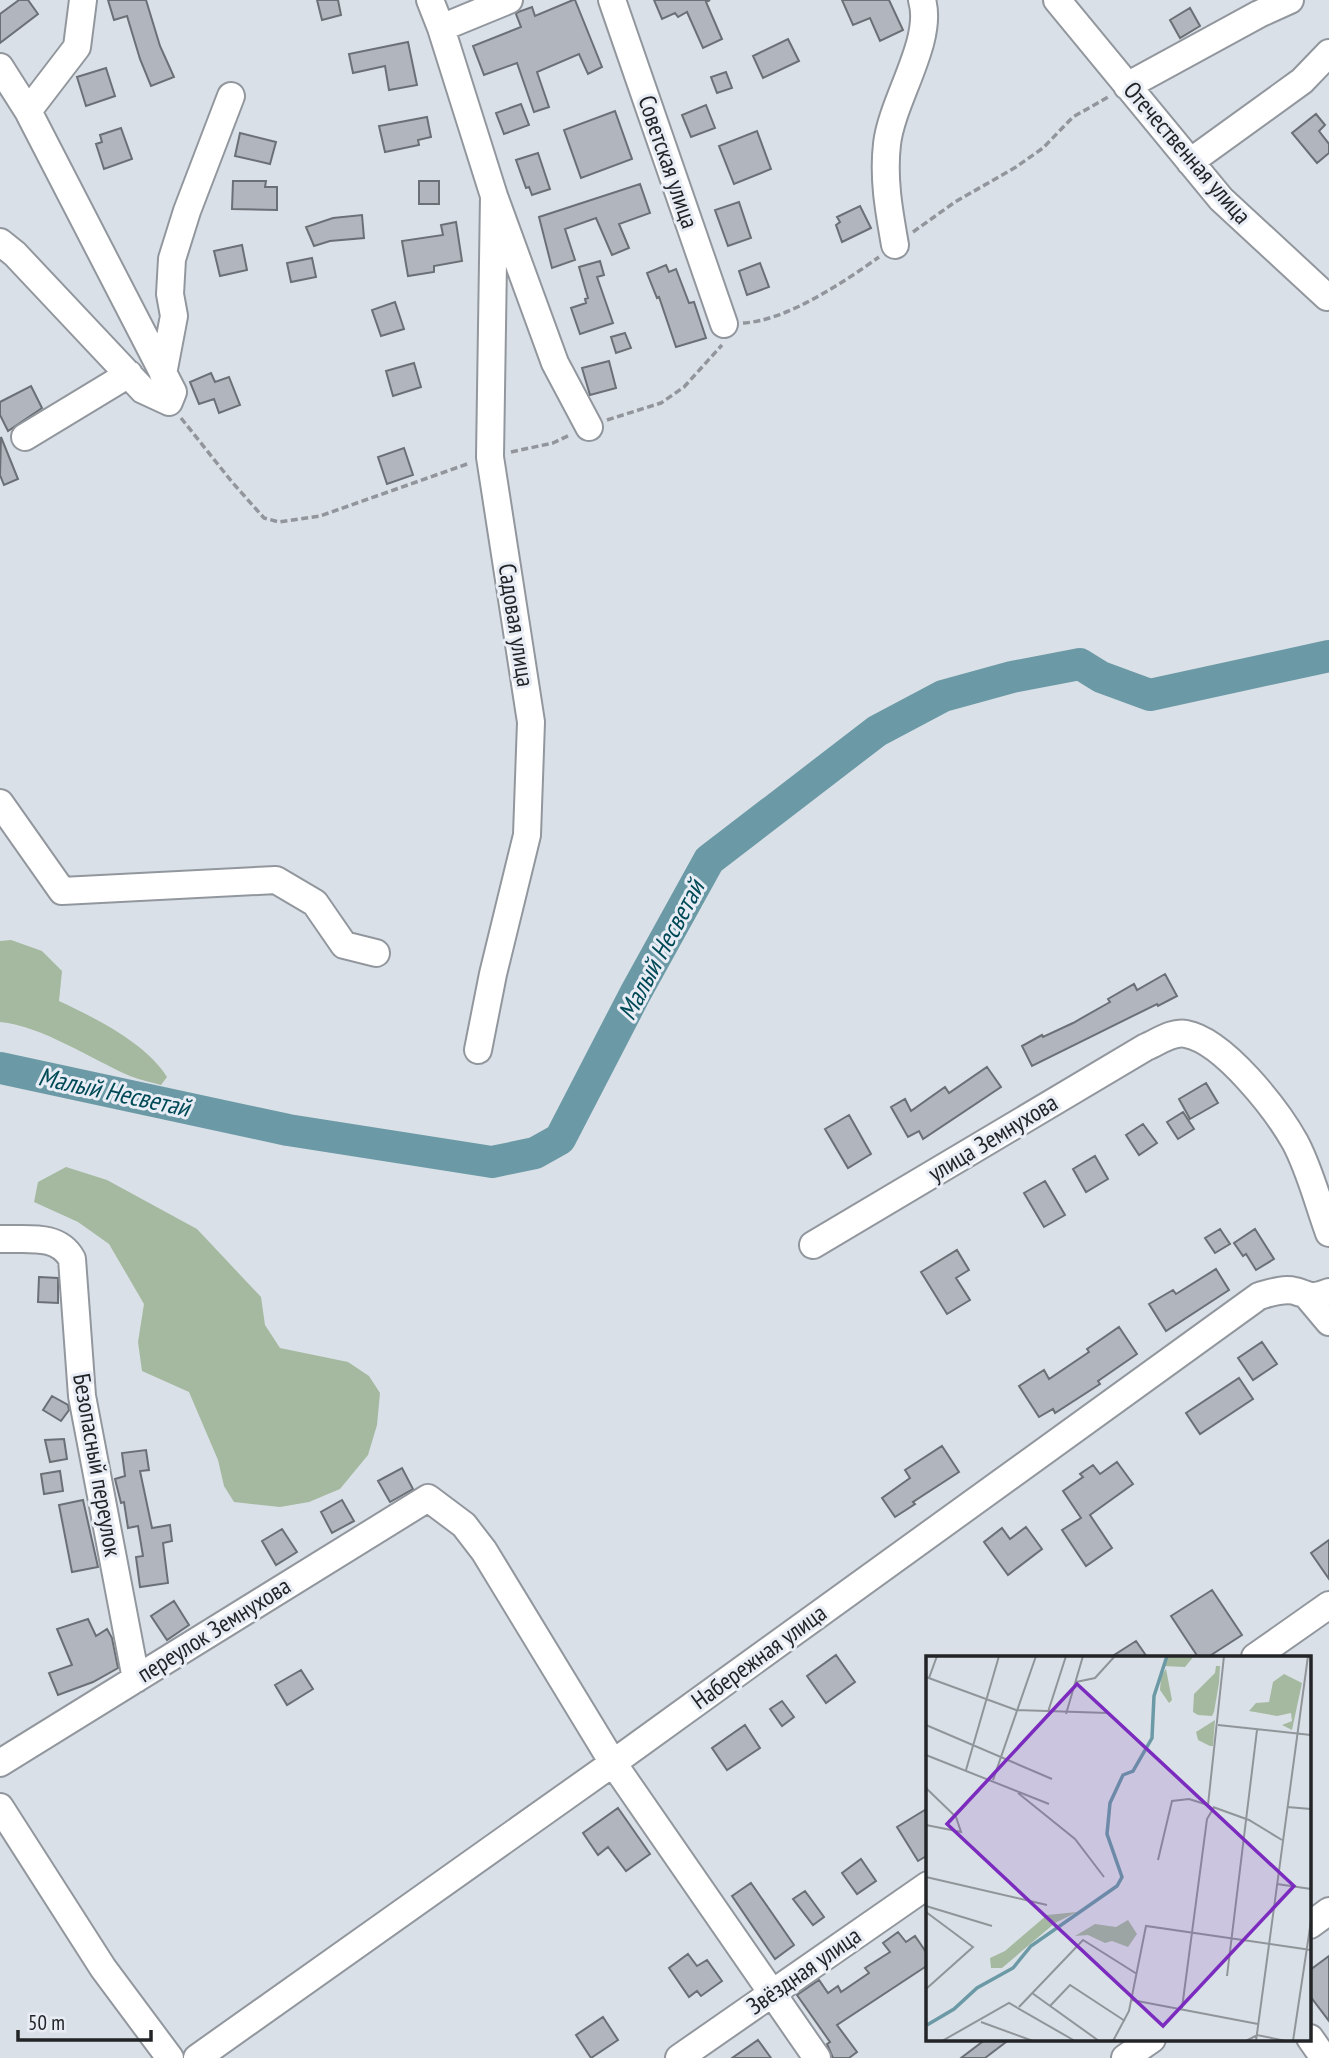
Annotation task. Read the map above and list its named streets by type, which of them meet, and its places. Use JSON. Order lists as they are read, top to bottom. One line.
{"streets":{"street":["Отечественная улица","Советская улица","Садовая улица","улица Земнухова","Безопасный переулок","переулок Земнухова","Набережная улица","Звёздная улица"]},"crossings":[["Безопасный переулок","переулок Земнухова"],["переулок Земнухова","Набережная улица"]],"water":["Малый Несветай"],"scale_bar":"50 m"}
